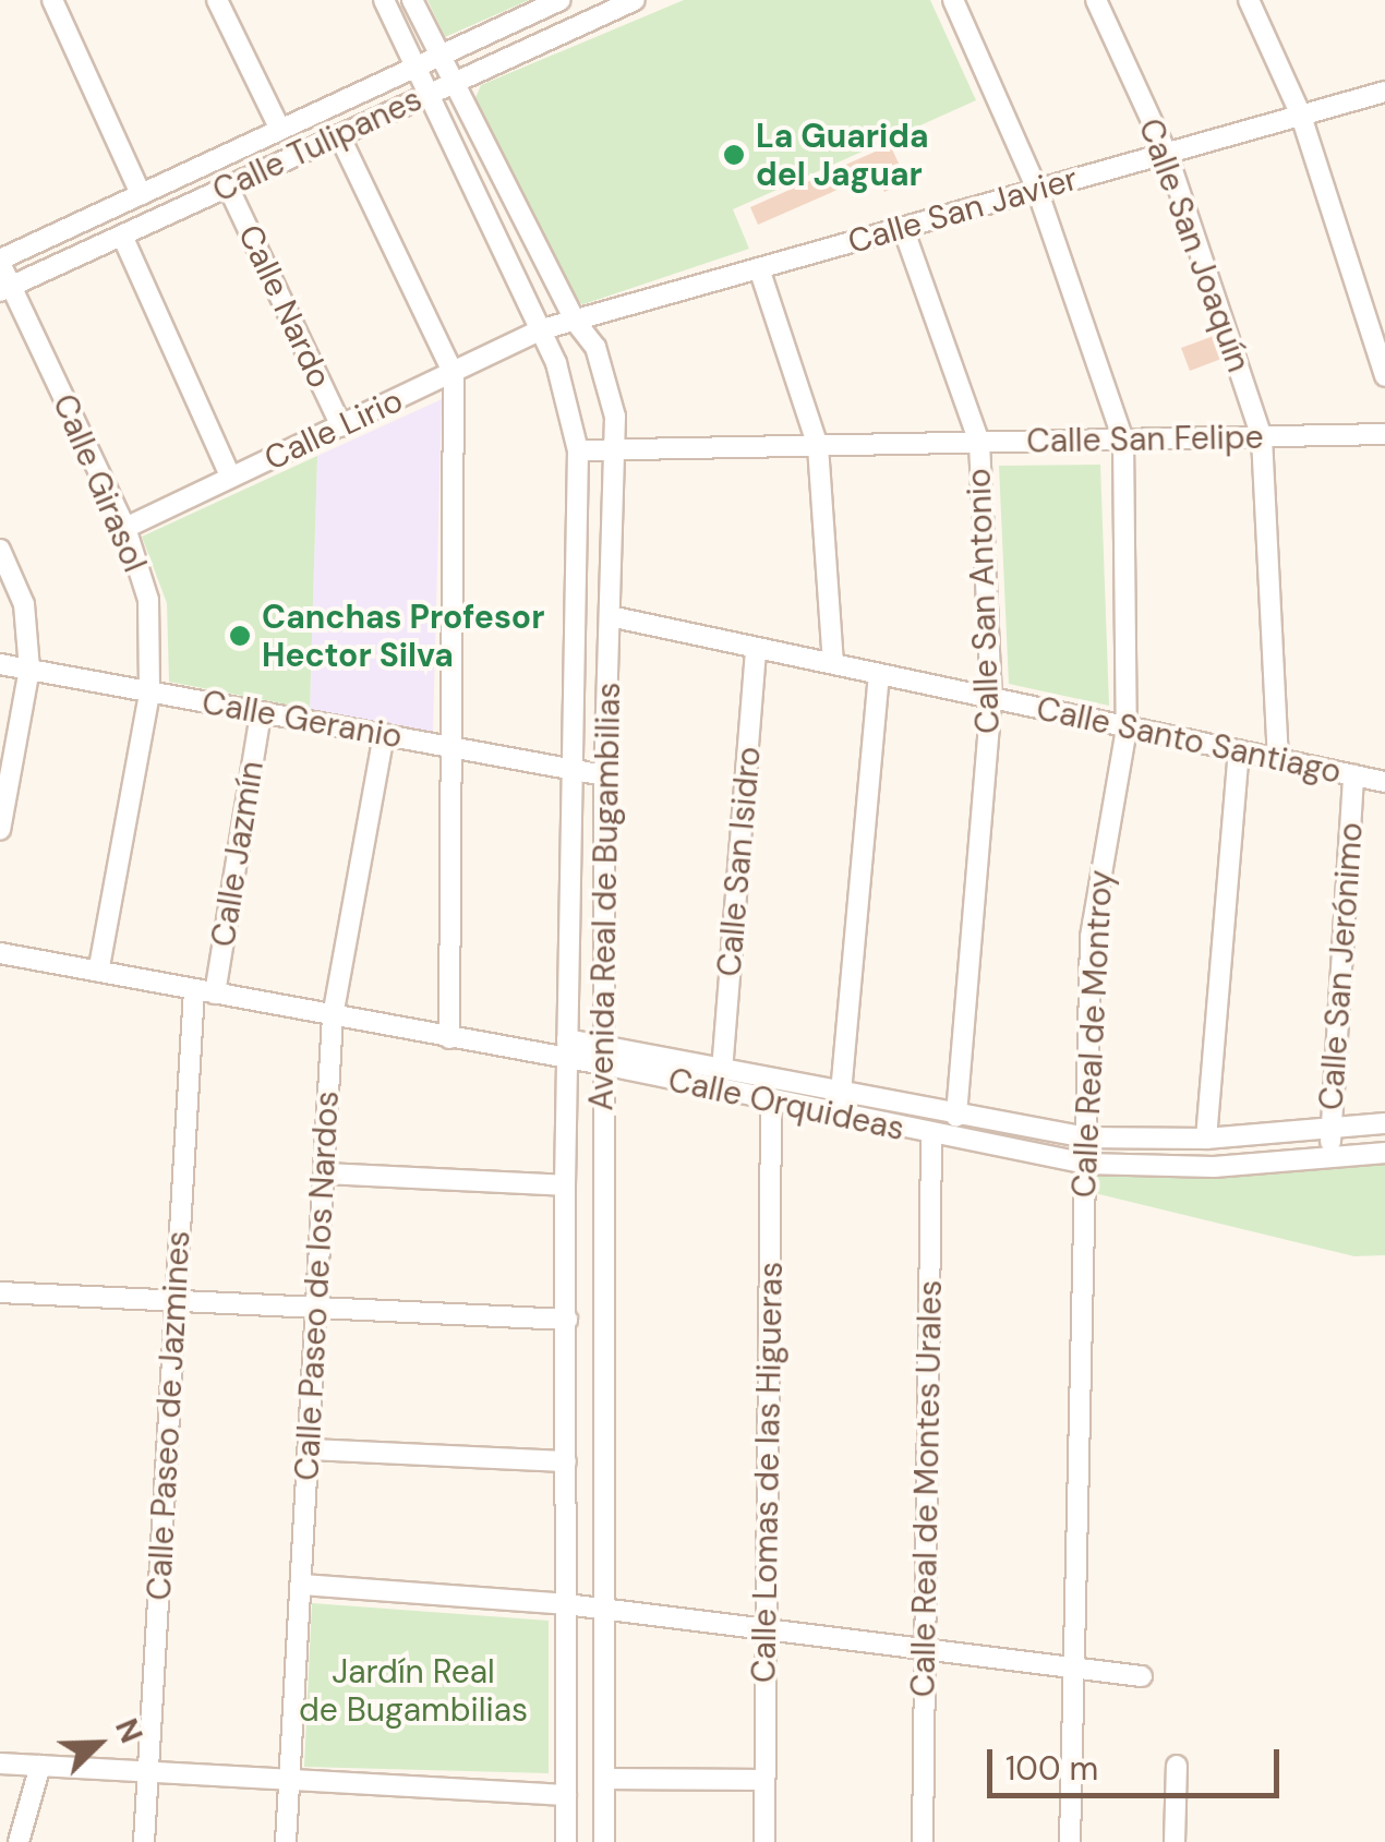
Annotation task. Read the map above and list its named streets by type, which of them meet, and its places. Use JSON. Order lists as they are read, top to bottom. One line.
{"streets":{"street":["Calle Tulipanes","Calle San Javier","Calle San Joaquín","Calle Nardo","Calle Lirio","Calle San Felipe","Calle Girasol","Calle San Antonio","Calle Geranio","Calle Santo Santiago","Calle Jazmín","Calle San Isidro","Avenida Real de Bugambilias","Calle San Jerónimo","Calle Real de Montroy","Calle Orquideas","Calle Paseo de los Nardos","Calle Paseo de Jazmines","Calle Lomas de las Higueras","Calle Real de Montes Urales"]},"crossings":[["Calle Tulipanes","Calle Nardo"],["Calle Tulipanes","Calle Girasol"],["Calle Tulipanes","Avenida Real de Bugambilias"],["Calle San Javier","Calle San Joaquín"],["Calle San Javier","Calle Lirio"],["Calle San Javier","Calle San Antonio"],["Calle San Javier","Avenida Real de Bugambilias"],["Calle San Javier","Calle Real de Montroy"],["Calle San Joaquín","Calle San Felipe"],["Calle San Joaquín","Calle Santo Santiago"],["Calle Nardo","Calle Lirio"],["Calle Lirio","Calle Girasol"],["Calle Lirio","Avenida Real de Bugambilias"],["Calle San Felipe","Calle San Antonio"],["Calle San Felipe","Avenida Real de Bugambilias"],["Calle San Felipe","Calle Real de Montroy"],["Calle Girasol","Calle Geranio"],["Calle Girasol","Calle Orquideas"],["Calle San Antonio","Calle Santo Santiago"],["Calle San Antonio","Calle Orquideas"],["Calle Geranio","Calle Jazmín"],["Calle Geranio","Avenida Real de Bugambilias"],["Calle Geranio","Calle Paseo de los Nardos"],["Calle Santo Santiago","Calle San Isidro"],["Calle Santo Santiago","Avenida Real de Bugambilias"],["Calle Santo Santiago","Calle San Jerónimo"],["Calle Santo Santiago","Calle Real de Montroy"],["Calle Jazmín","Calle Orquideas"],["Calle Jazmín","Calle Paseo de Jazmines"],["Calle San Isidro","Calle Orquideas"],["Avenida Real de Bugambilias","Calle Orquideas"],["Calle San Jerónimo","Calle Orquideas"],["Calle Real de Montroy","Calle Orquideas"],["Calle Orquideas","Calle Paseo de los Nardos"],["Calle Orquideas","Calle Paseo de Jazmines"],["Calle Orquideas","Calle Lomas de las Higueras"],["Calle Orquideas","Calle Real de Montes Urales"]],"parks":["Jardín Real de Bugambilias"],"places":["La Guarida del Jaguar","Canchas Profesor Hector Silva"],"scale_bar":"100 m","north":"top right"}
